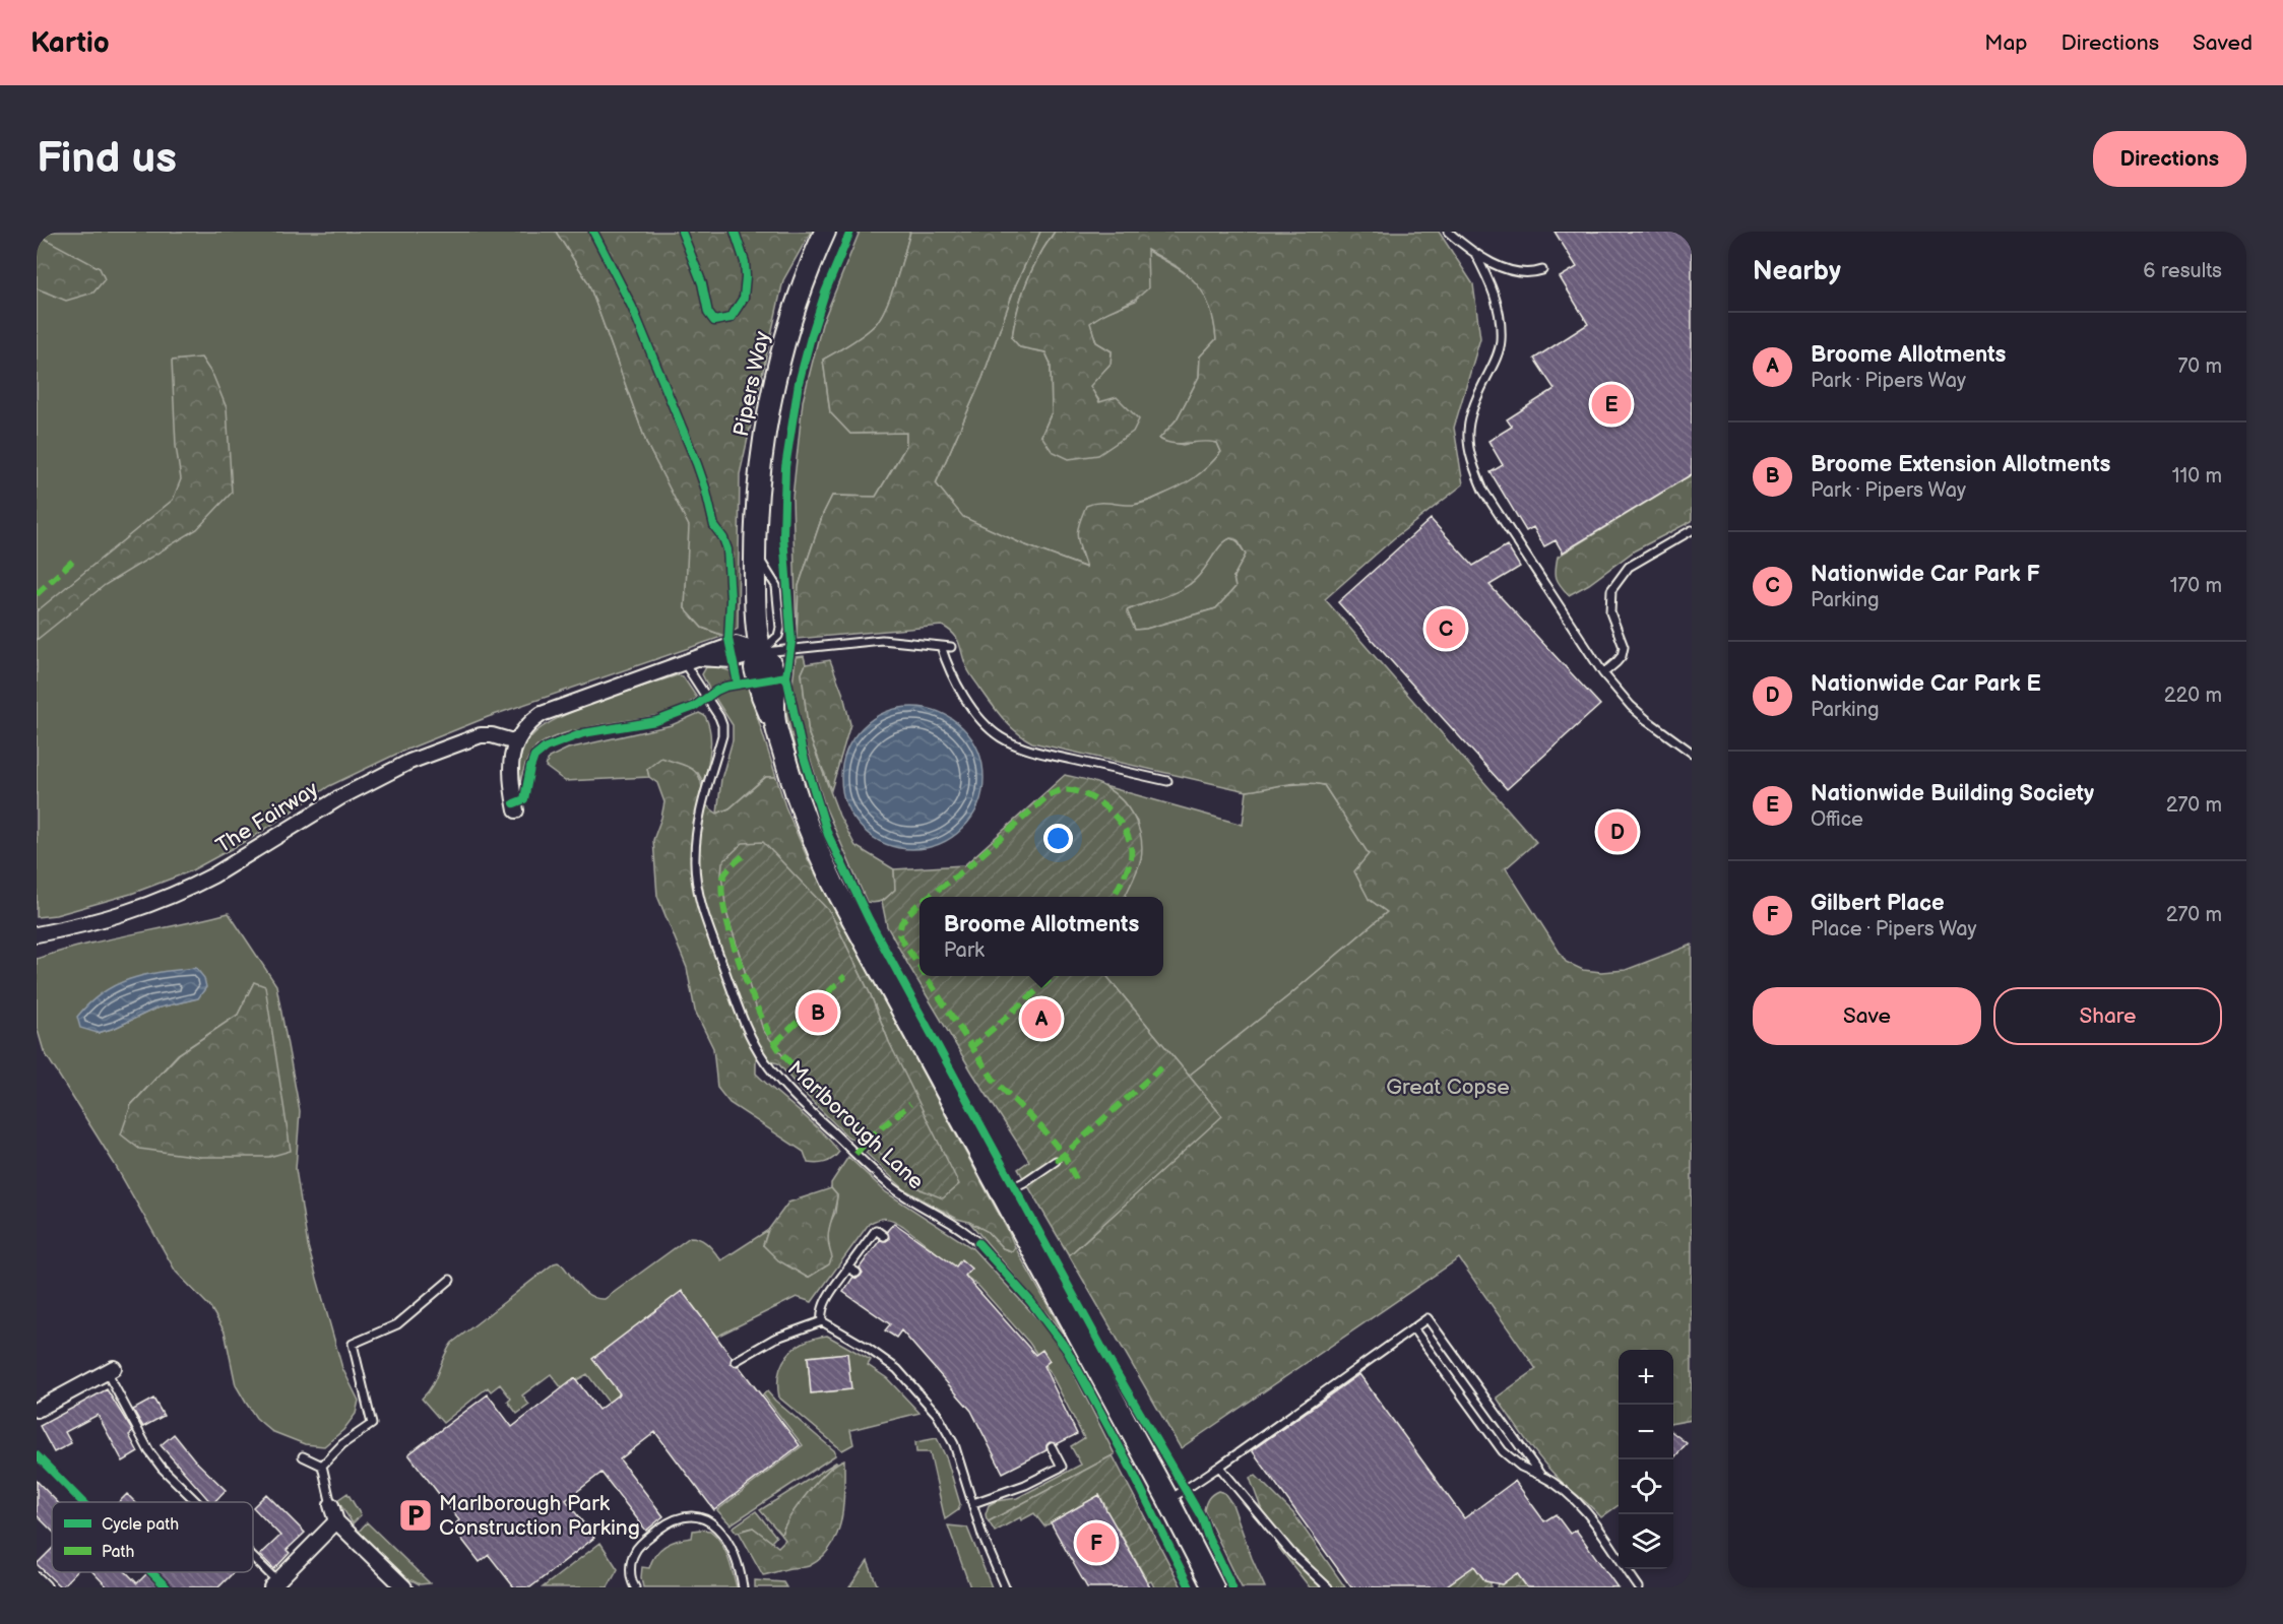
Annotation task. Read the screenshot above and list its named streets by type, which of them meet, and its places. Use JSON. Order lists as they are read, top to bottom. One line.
{"streets":{"main road":["Pipers Way"],"street":["The Fairway"],"lane":["Marlborough Lane"]},"parks":["Great Copse"],"places":{"parking":["Marlborough Park Construction Parking"]},"legend":["Cycle path","Path"],"page":{"header":"Kartio","nav":["Map","Directions","Saved"],"buttons":["Directions",["Save","Share"]],"title":"Find us","heading":["Nearby","6 results"],"list":[{"mark":"A","name":"Broome Allotments","note":"Park · Pipers Way","value":"70 m"},{"mark":"B","name":"Broome Extension Allotments","note":"Park · Pipers Way","value":"110 m"},{"mark":"C","name":"Nationwide Car Park F","note":"Parking","value":"170 m"},{"mark":"D","name":"Nationwide Car Park E","note":"Parking","value":"220 m"},{"mark":"E","name":"Nationwide Building Society","note":"Office","value":"270 m"},{"mark":"F","name":"Gilbert Place","note":"Place · Pipers Way","value":"270 m"}],"pins":["E","C","D","B","A","F"],"popup":["Broome Allotments","Park"],"map_buttons":["+","−"]}}
